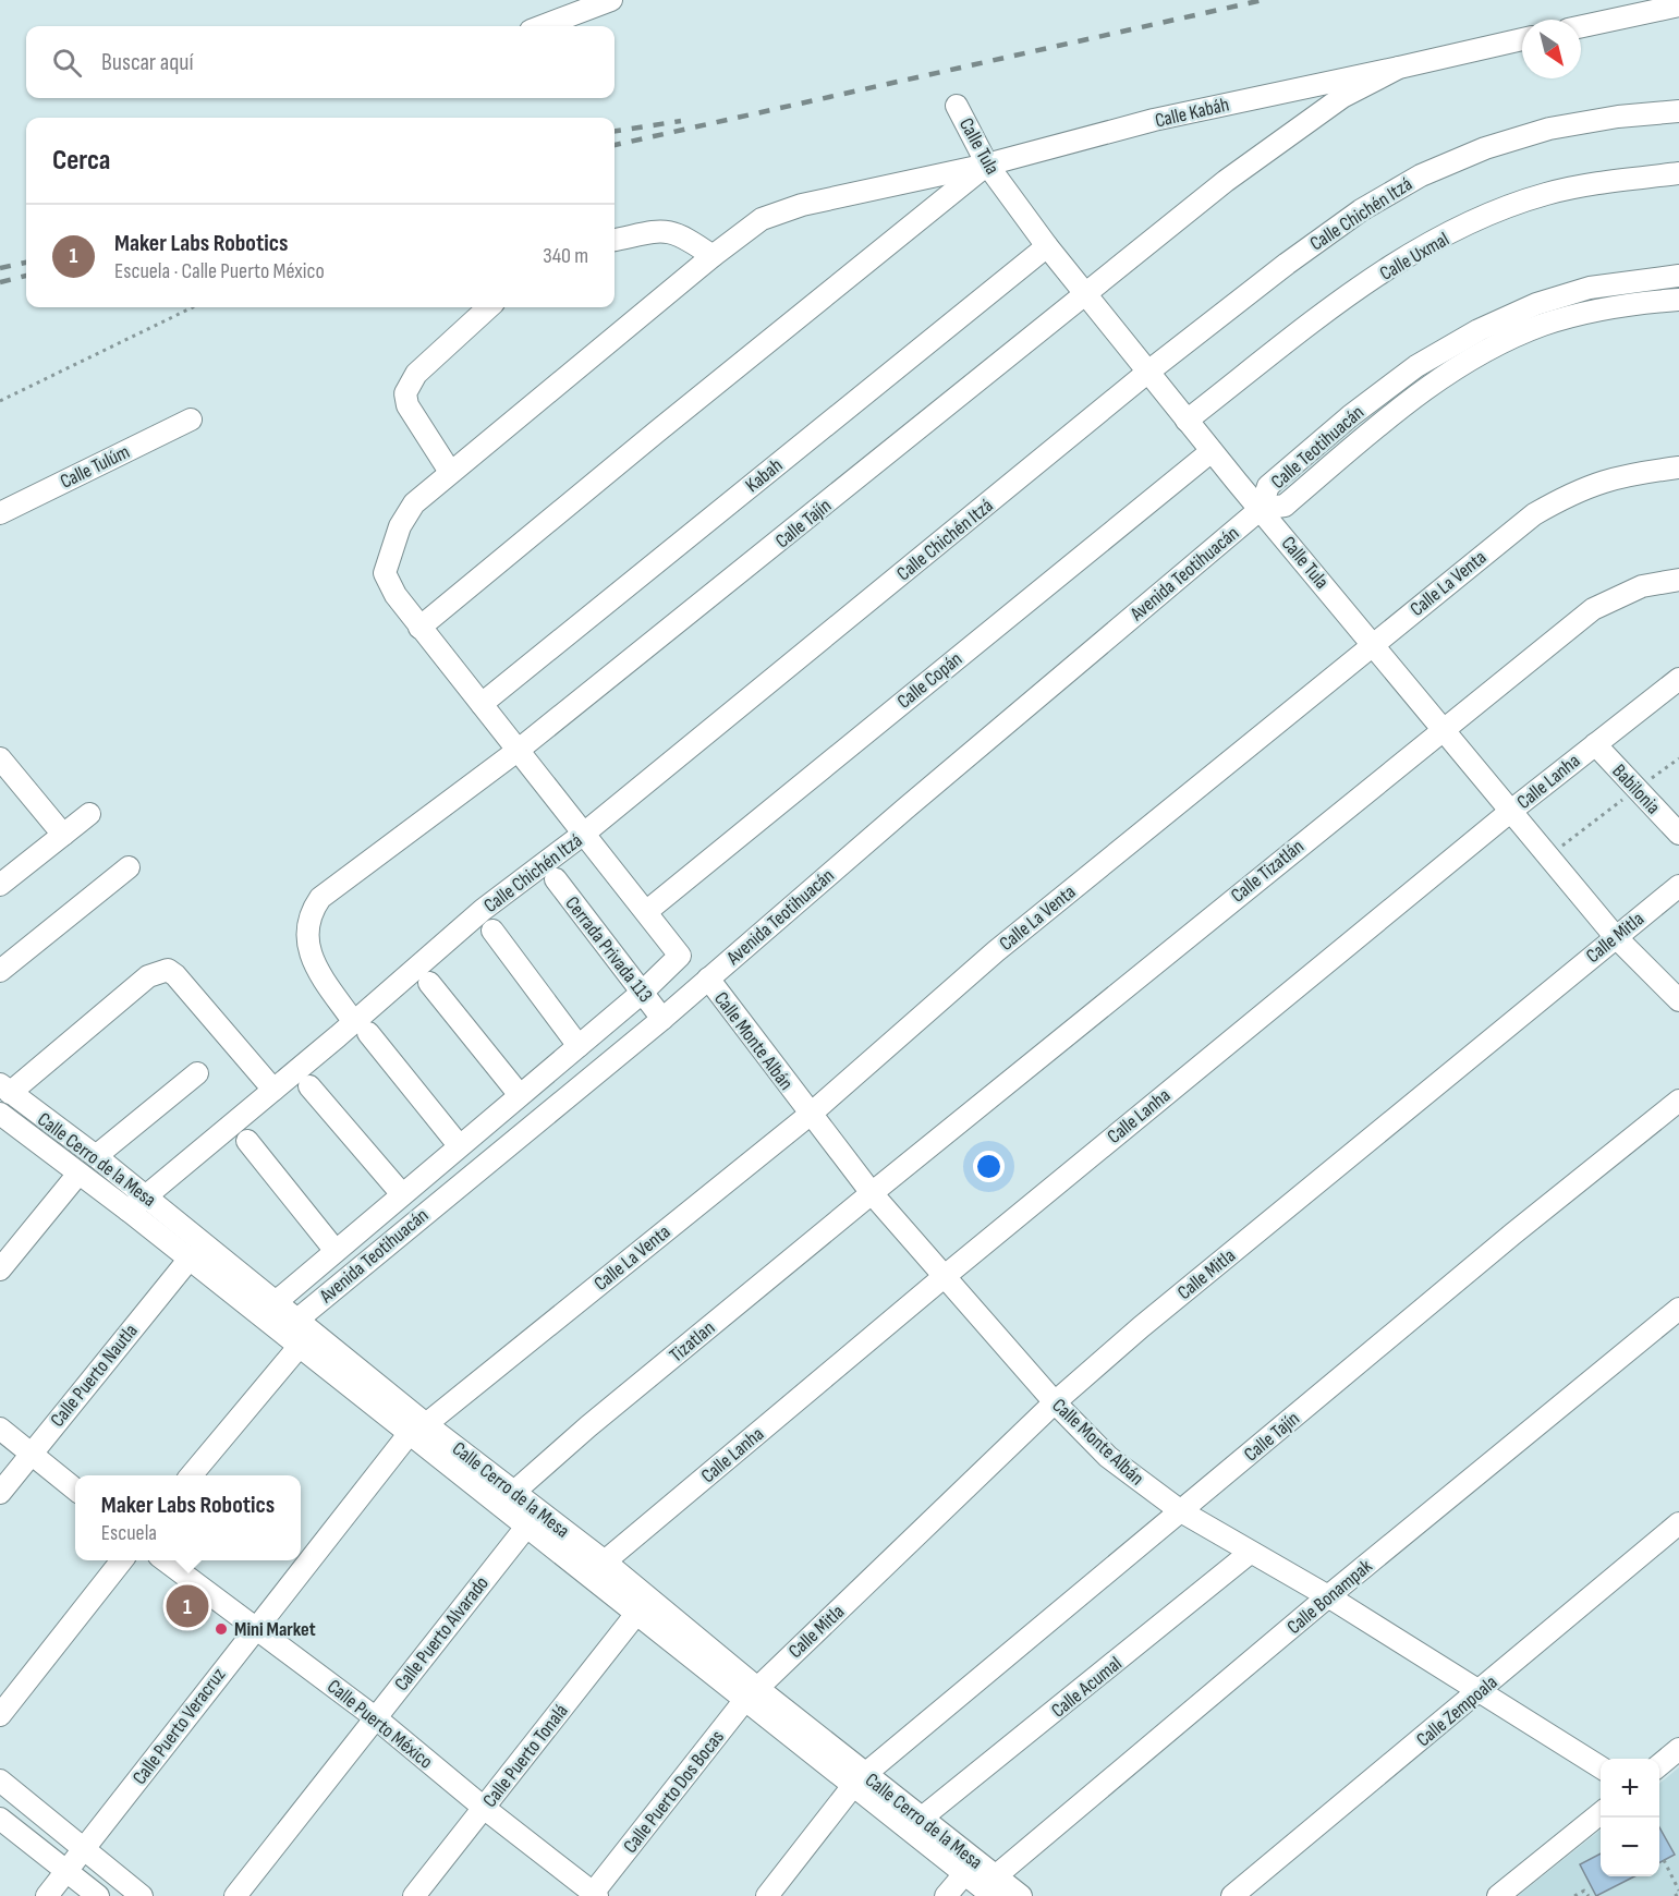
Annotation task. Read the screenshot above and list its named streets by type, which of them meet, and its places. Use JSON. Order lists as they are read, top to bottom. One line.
{"streets":{"street":["Calle Kabáh","Calle Tula","Calle Chichén Itzá","Calle Uxmal","Calle Teotihuacán","Calle Tulúm","Kabah","Calle Tajín","Avenida Teotihuacán","Calle La Venta","Calle Copán","Calle Lanha","Babilonia","Calle Tizatlán","Calle Mitla","Cerrada Privada 113","Calle Monte Albán","Calle Cerro de la Mesa","Tizatlan","Calle Puerto Nautla","Calle Bonampak","Calle Puerto Alvarado","Calle Acumal","Calle Zempoala","Calle Puerto México","Calle Puerto Veracruz","Calle Puerto Tonalá","Calle Puerto Dos Bocas"]},"crossings":[["Calle Kabáh","Calle Tula"],["Calle Kabáh","Calle Tajín"],["Calle Tula","Calle Chichén Itzá"],["Calle Tula","Calle Uxmal"],["Calle Tula","Calle Teotihuacán"],["Calle Tula","Kabah"],["Calle Tula","Calle Tajín"],["Calle Tula","Avenida Teotihuacán"],["Calle Tula","Calle La Venta"],["Calle Tula","Calle Copán"],["Calle Tula","Calle Lanha"],["Calle Tula","Calle Tizatlán"],["Calle Tula","Calle Mitla"],["Calle Chichén Itzá","Calle Tajín"],["Calle Chichén Itzá","Calle Cerro de la Mesa"],["Calle Teotihuacán","Avenida Teotihuacán"],["Calle Tajín","Calle Monte Albán"],["Calle Tajín","Calle Cerro de la Mesa"],["Avenida Teotihuacán","Cerrada Privada 113"],["Avenida Teotihuacán","Calle Monte Albán"],["Avenida Teotihuacán","Calle Cerro de la Mesa"],["Calle La Venta","Calle Monte Albán"],["Calle La Venta","Calle Cerro de la Mesa"],["Calle La Venta","Calle Puerto Veracruz"],["Calle Lanha","Babilonia"],["Calle Lanha","Calle Monte Albán"],["Calle Lanha","Calle Cerro de la Mesa"],["Calle Tizatlán","Calle Monte Albán"],["Calle Tizatlán","Tizatlan"],["Calle Mitla","Calle Monte Albán"],["Calle Mitla","Calle Cerro de la Mesa"],["Calle Mitla","Calle Puerto Dos Bocas"],["Calle Monte Albán","Tizatlan"],["Calle Monte Albán","Calle Bonampak"],["Calle Monte Albán","Calle Acumal"],["Calle Monte Albán","Calle Zempoala"],["Calle Cerro de la Mesa","Tizatlan"],["Calle Cerro de la Mesa","Calle Puerto Nautla"],["Calle Cerro de la Mesa","Calle Bonampak"],["Calle Cerro de la Mesa","Calle Puerto Alvarado"],["Calle Cerro de la Mesa","Calle Acumal"],["Calle Cerro de la Mesa","Calle Puerto Veracruz"],["Calle Cerro de la Mesa","Calle Puerto Tonalá"],["Calle Cerro de la Mesa","Calle Puerto Dos Bocas"],["Calle Puerto Alvarado","Calle Puerto México"],["Calle Puerto México","Calle Puerto Veracruz"],["Calle Puerto México","Calle Puerto Tonalá"],["Calle Puerto México","Calle Puerto Dos Bocas"]],"places":["Mini Market"],"north":"bottom right","page":{"search":"Buscar aquí","heading":"Cerca","list":[{"mark":"1","name":"Maker Labs Robotics","note":"Escuela · Calle Puerto México","value":"340 m"}],"popup":["Maker Labs Robotics","Escuela"],"pins":"1","map_buttons":["+","−"]}}
